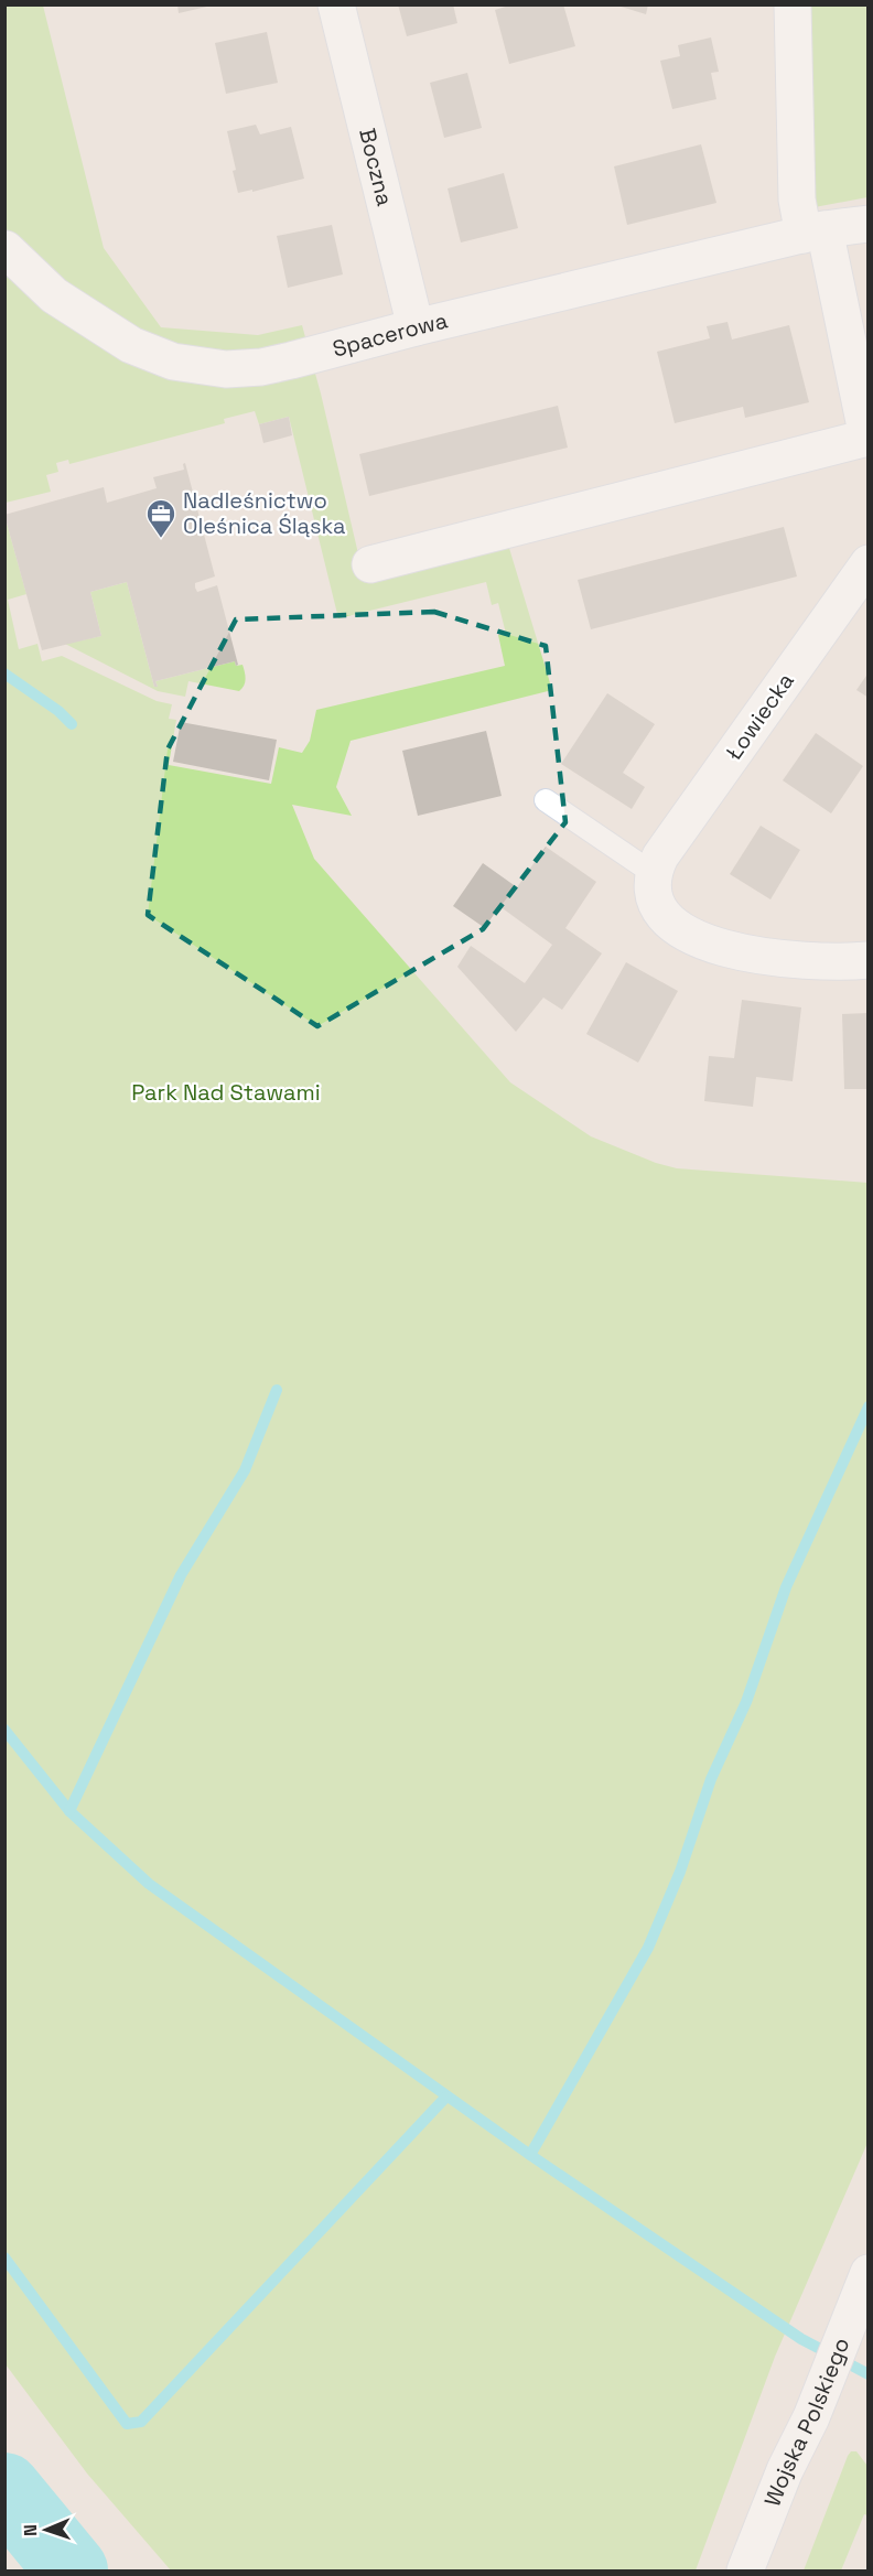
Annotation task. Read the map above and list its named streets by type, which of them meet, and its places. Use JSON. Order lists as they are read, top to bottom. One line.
{"streets":{"street":["Boczna","Spacerowa","Łowiecka","Wojska Polskiego"]},"crossings":[["Boczna","Spacerowa"]],"parks":["Park Nad Stawami"],"places":{"office":["Nadleśnictwo Oleśnica Śląska"]},"north":"left"}
